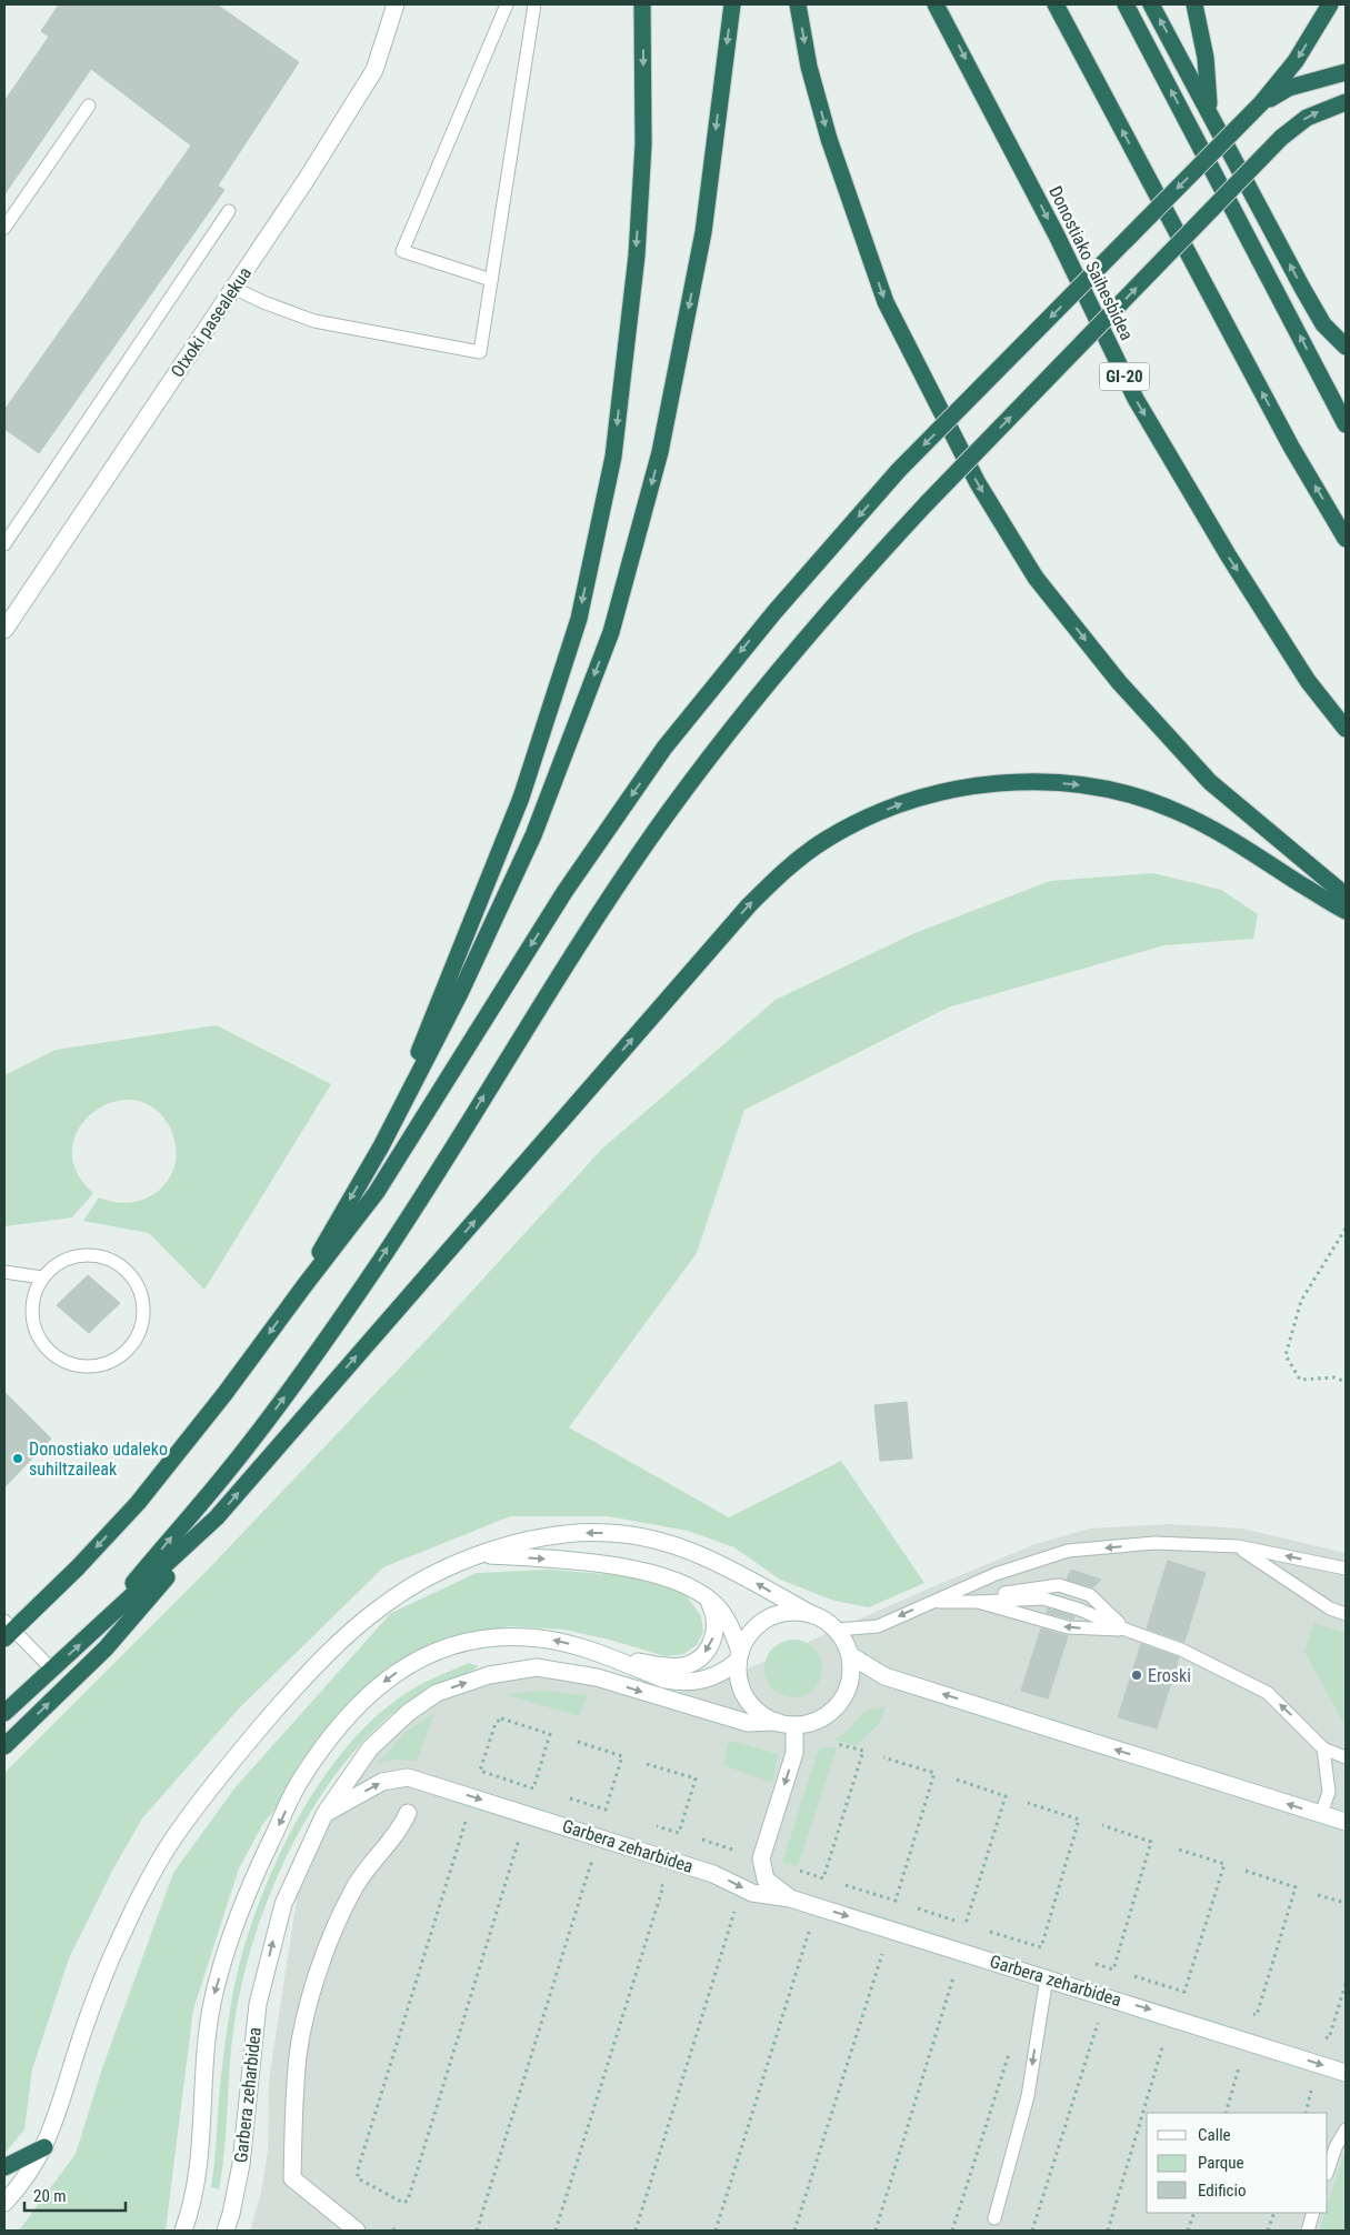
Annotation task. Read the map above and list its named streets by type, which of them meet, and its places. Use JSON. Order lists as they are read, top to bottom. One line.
{"streets":{"highway":["Donostiako Saihesbidea","GI-20"],"street":["Otxoki pasealekua","Garbera zeharbidea"]},"places":["Donostiako udaleko suhiltzaileak","Eroski"],"legend":["Calle","Parque","Edificio"],"scale_bar":"20 m"}
